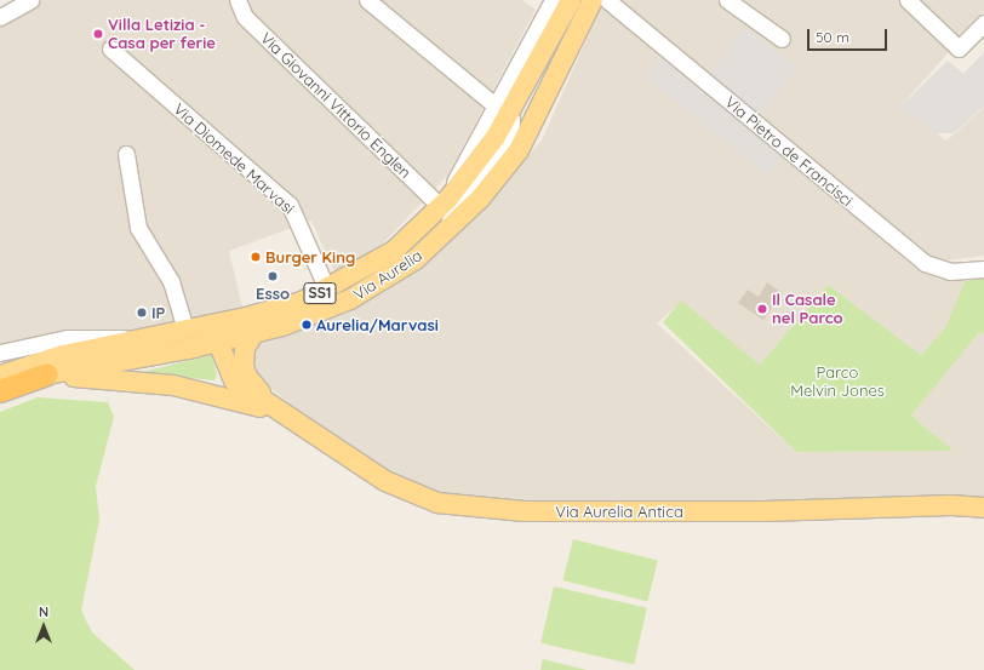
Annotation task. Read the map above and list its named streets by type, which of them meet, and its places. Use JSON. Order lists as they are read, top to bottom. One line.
{"streets":{"highway":["Via Aurelia","SS1"],"main road":["Via Aurelia Antica"],"street":["Via Giovanni Vittorio Englen","Via Pietro de Francisci","Via Diomede Marvasi"]},"crossings":[["Via Giovanni Vittorio Englen","Via Aurelia"],["Via Diomede Marvasi","Via Aurelia"]],"parks":["Parco Melvin Jones"],"places":["Villa Letizia - Casa per ferie","Burger King","Esso","Il Casale nel Parco","IP","Aurelia/Marvasi"],"scale_bar":"50 m","north":"top"}
